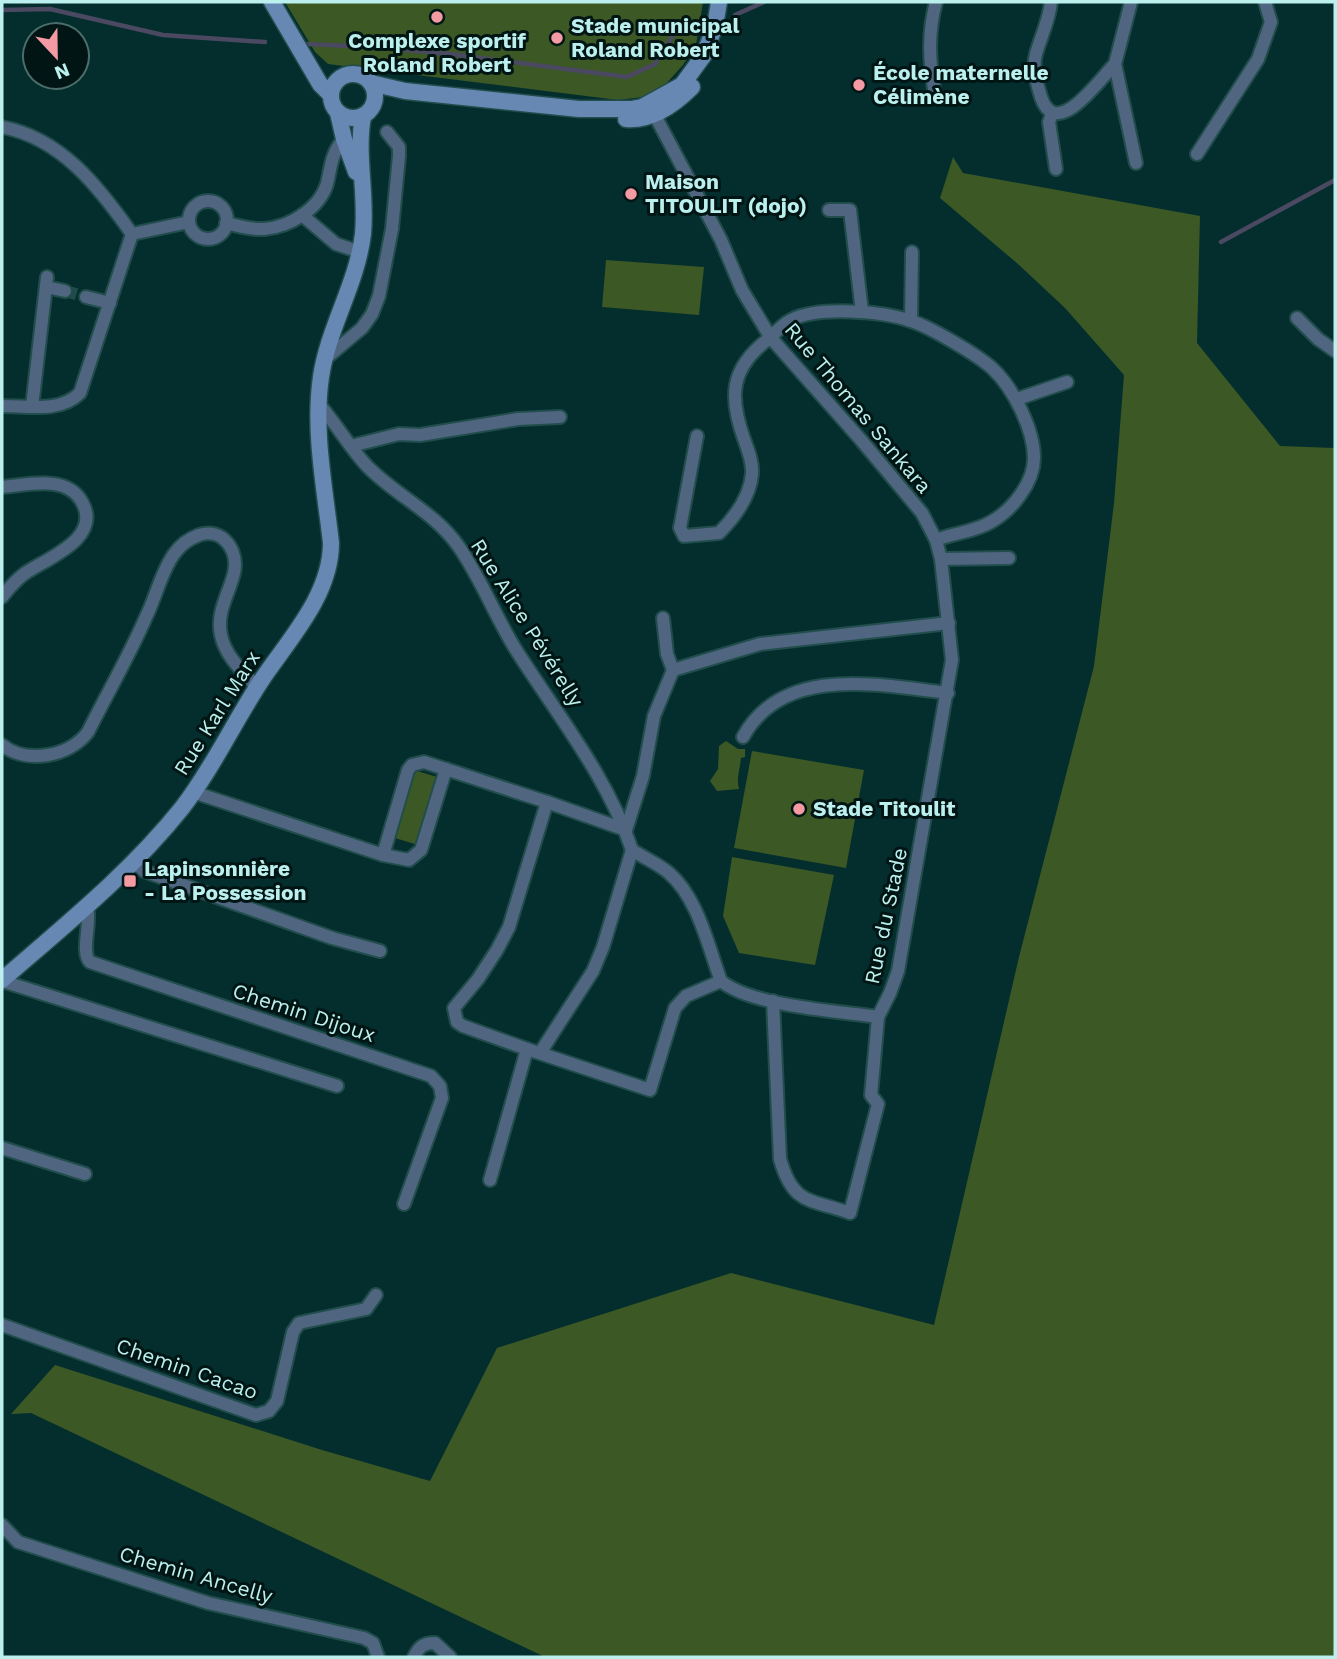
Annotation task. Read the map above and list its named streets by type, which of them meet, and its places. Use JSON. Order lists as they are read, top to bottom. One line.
{"streets":{"main road":["Rue Karl Marx"],"street":["Rue Thomas Sankara","Rue Alice Pévérelly","Rue du Stade","Chemin Dijoux","Chemin Cacao","Chemin Ancelly"]},"crossings":[["Rue Thomas Sankara","Rue du Stade"],["Rue Alice Pévérelly","Rue Karl Marx"],["Rue Karl Marx","Chemin Dijoux"]],"places":{"other":["Complexe sportif Roland Robert","Stade municipal Roland Robert","École maternelle Célimène","Maison TITOULIT (dojo)","Stade Titoulit"],"transit":["Lapinsonnière - La Possession"]},"north":"bottom"}
